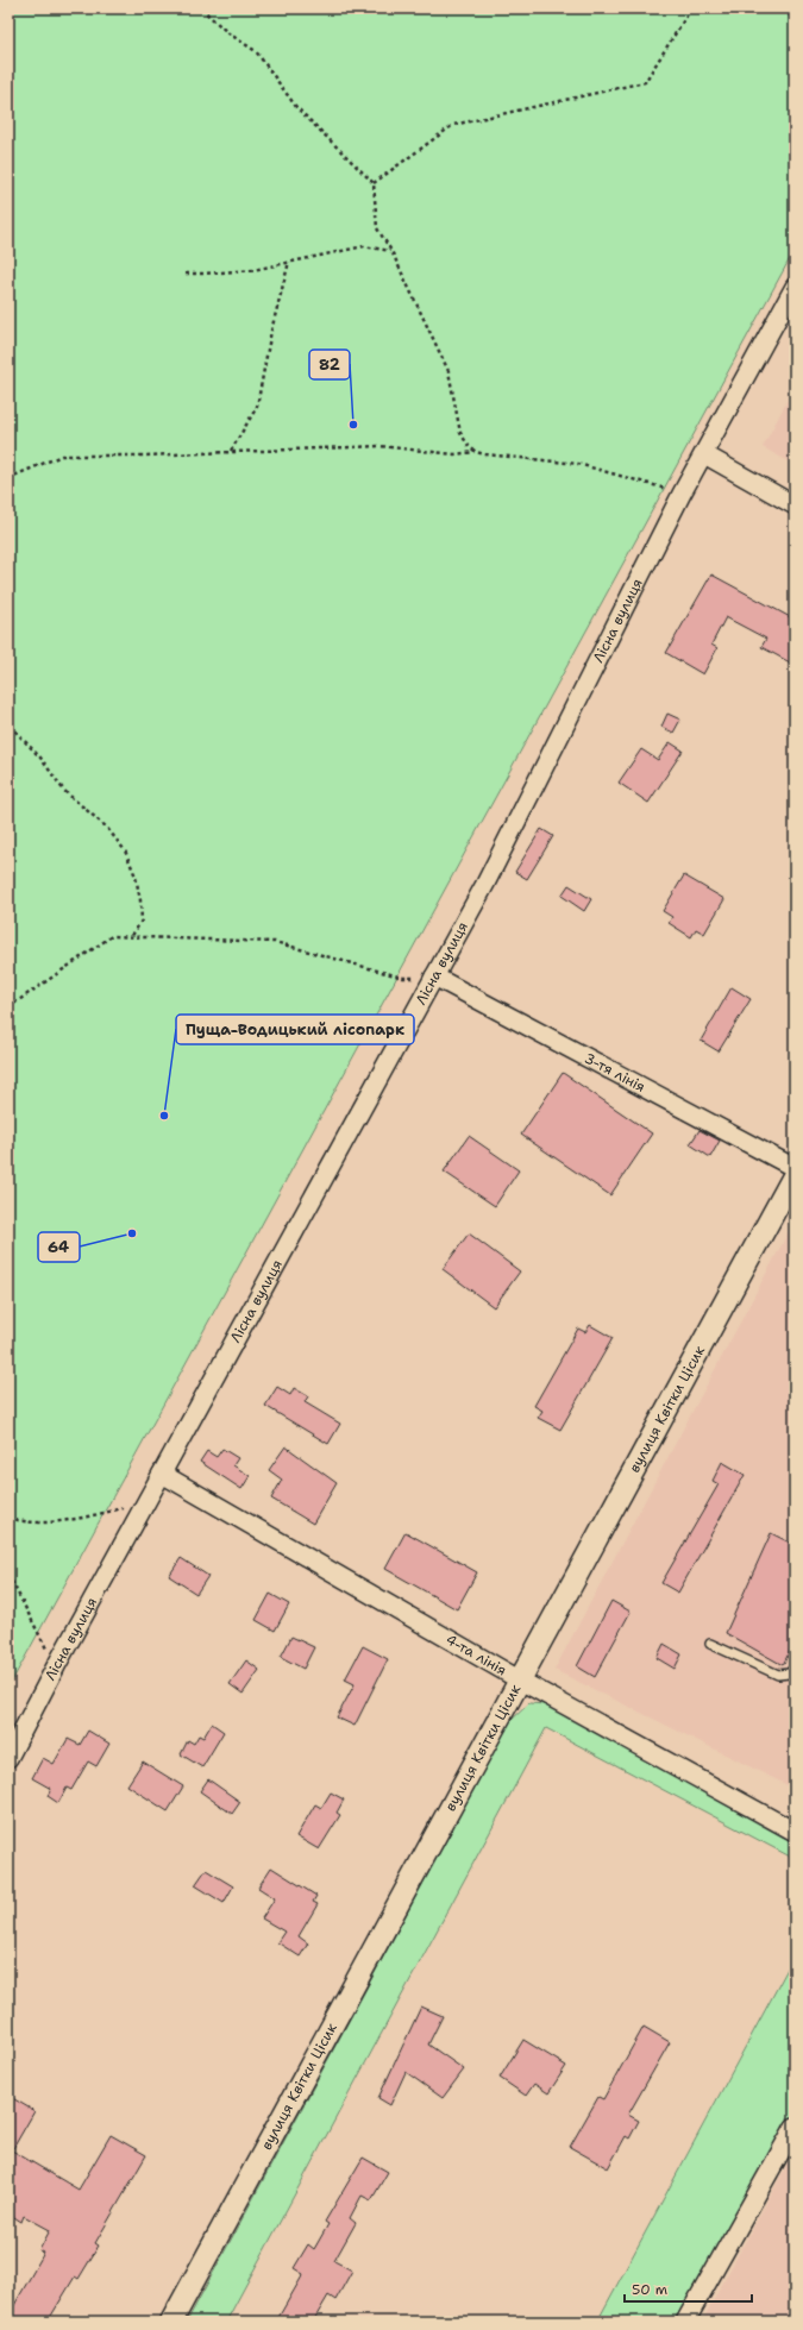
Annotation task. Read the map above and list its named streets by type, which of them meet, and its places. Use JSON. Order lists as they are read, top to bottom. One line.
{"streets":{"street":["Лісна вулиця","3-тя лінія","вулиця Квітки Цісик","4-та лінія"]},"crossings":[["Лісна вулиця","3-тя лінія"],["Лісна вулиця","4-та лінія"],["вулиця Квітки Цісик","4-та лінія"]],"places":["82","Пуща-Водицький лісопарк","64"],"scale_bar":"50 m"}
